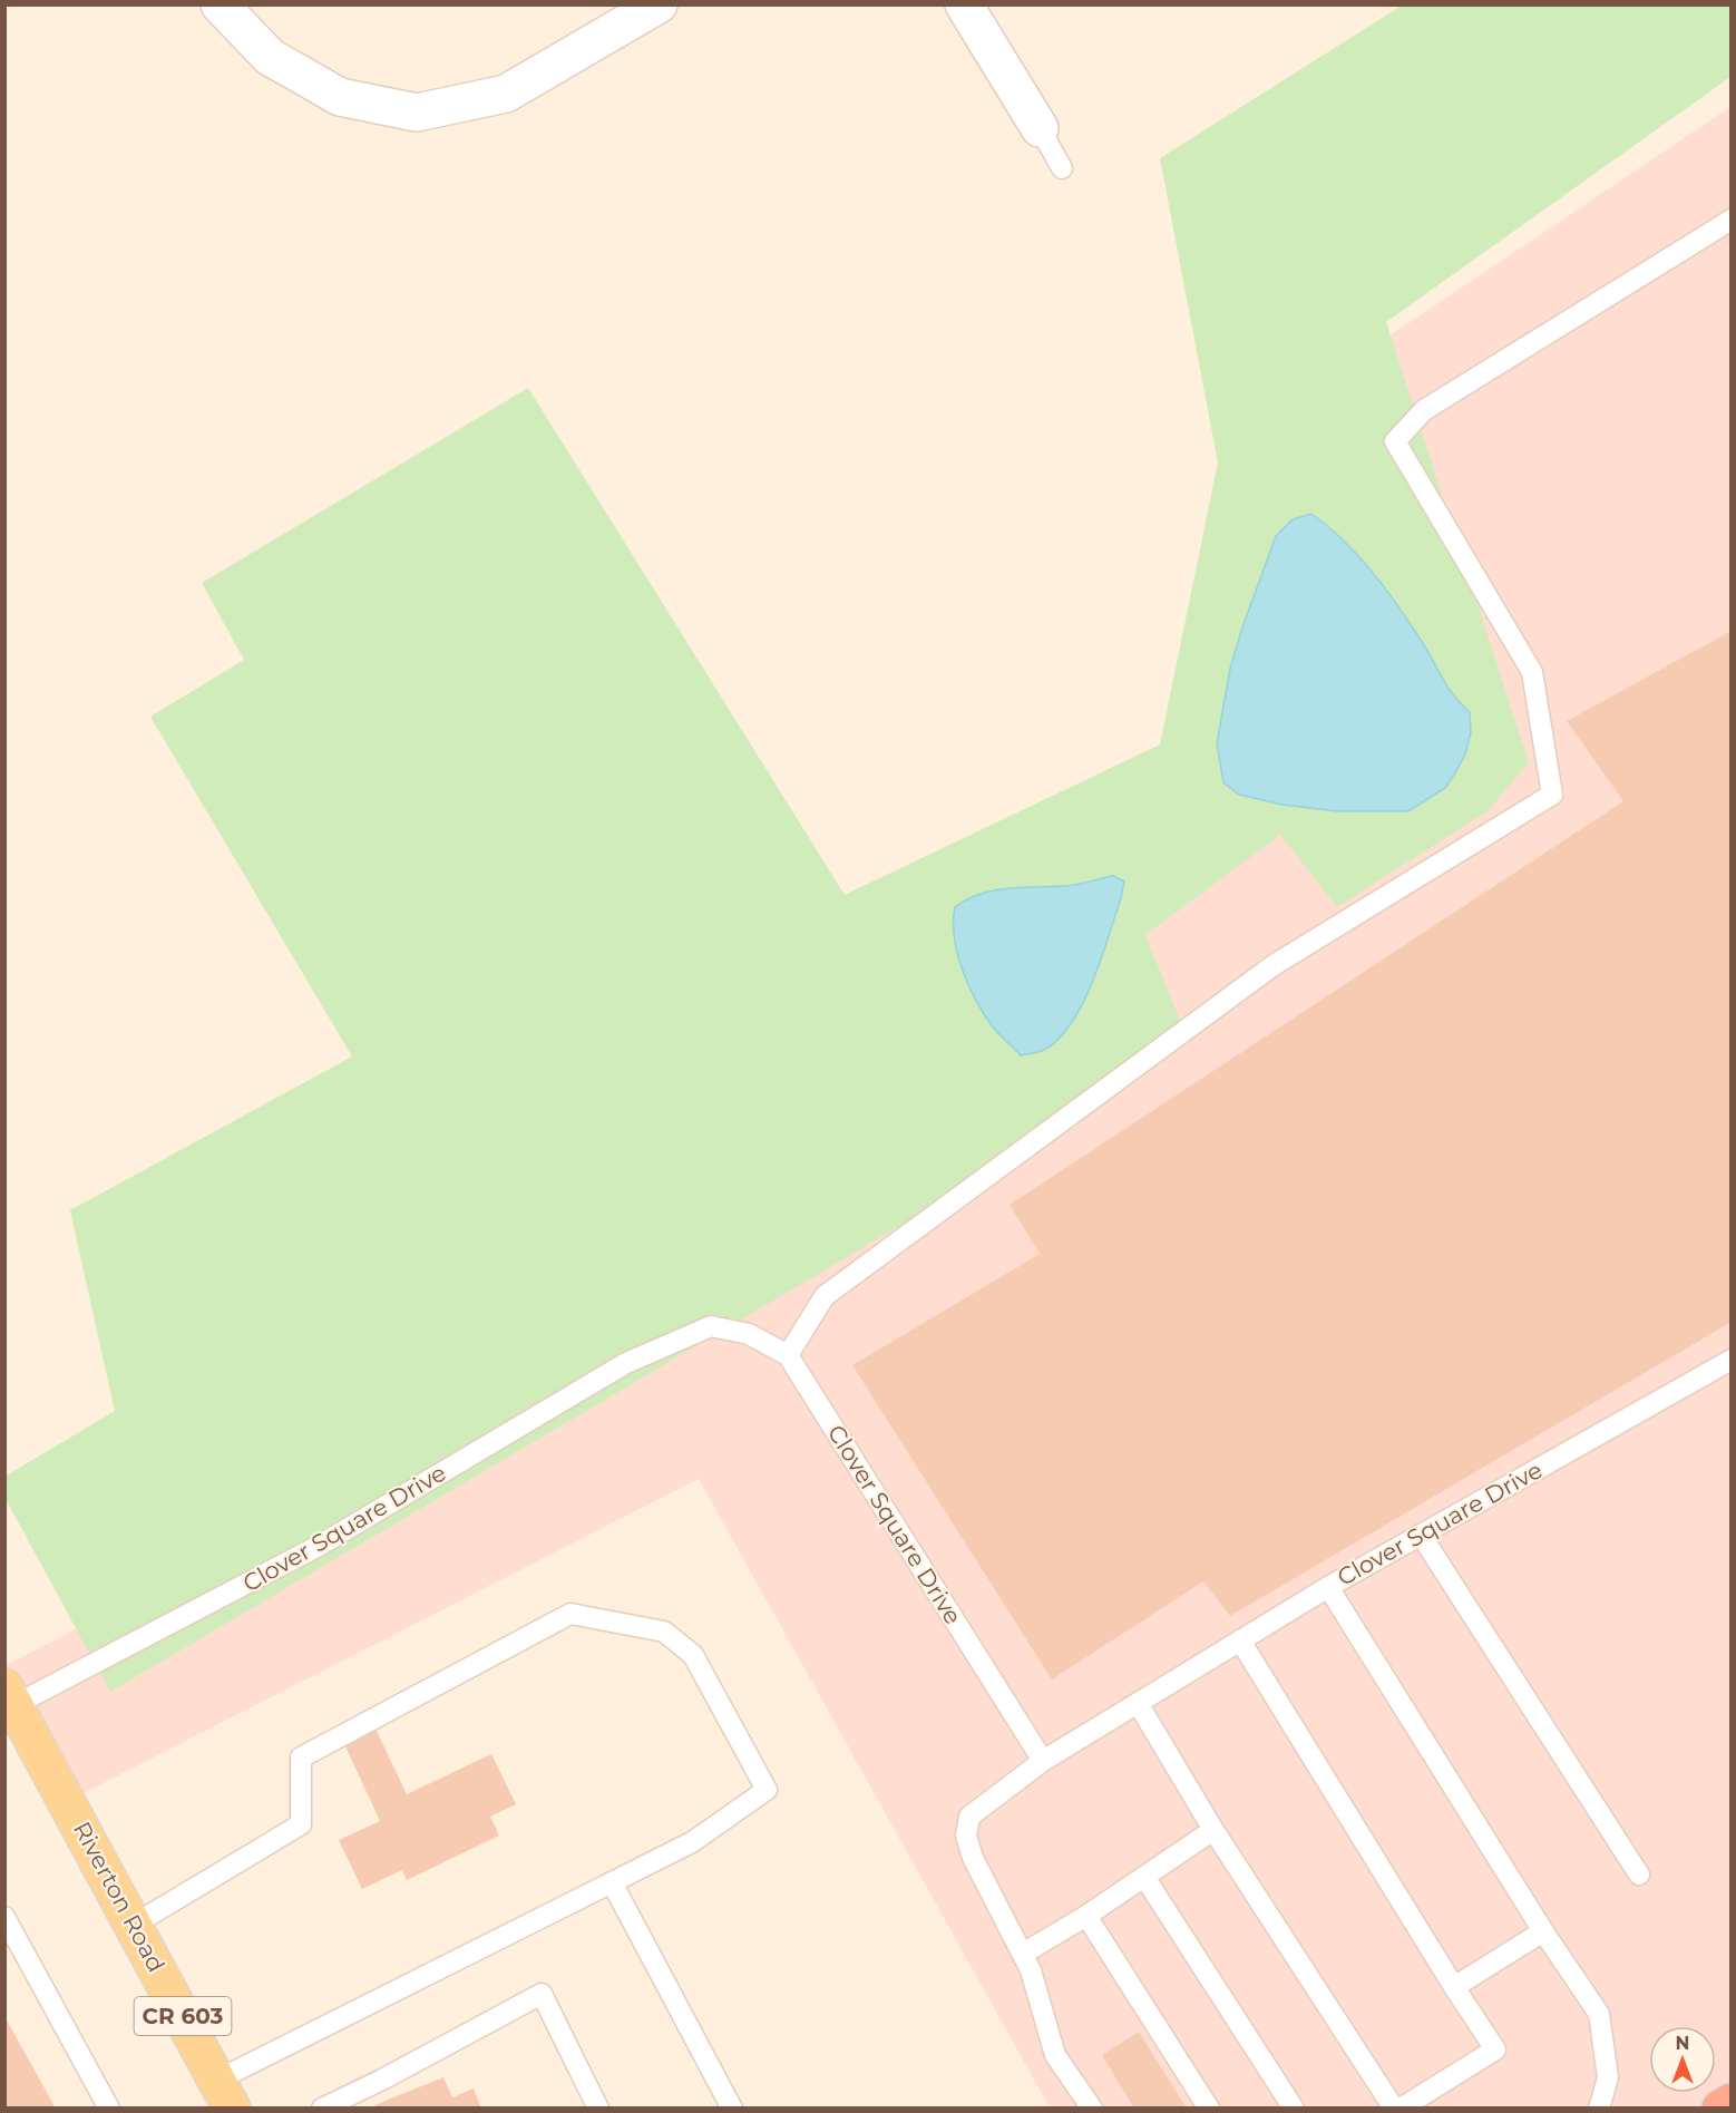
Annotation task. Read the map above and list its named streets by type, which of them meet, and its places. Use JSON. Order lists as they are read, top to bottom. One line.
{"streets":{"main road":["Riverton Road","CR 603"],"lane":["Clover Square Drive"]},"crossings":[["Clover Square Drive","Riverton Road"]],"north":"top"}
